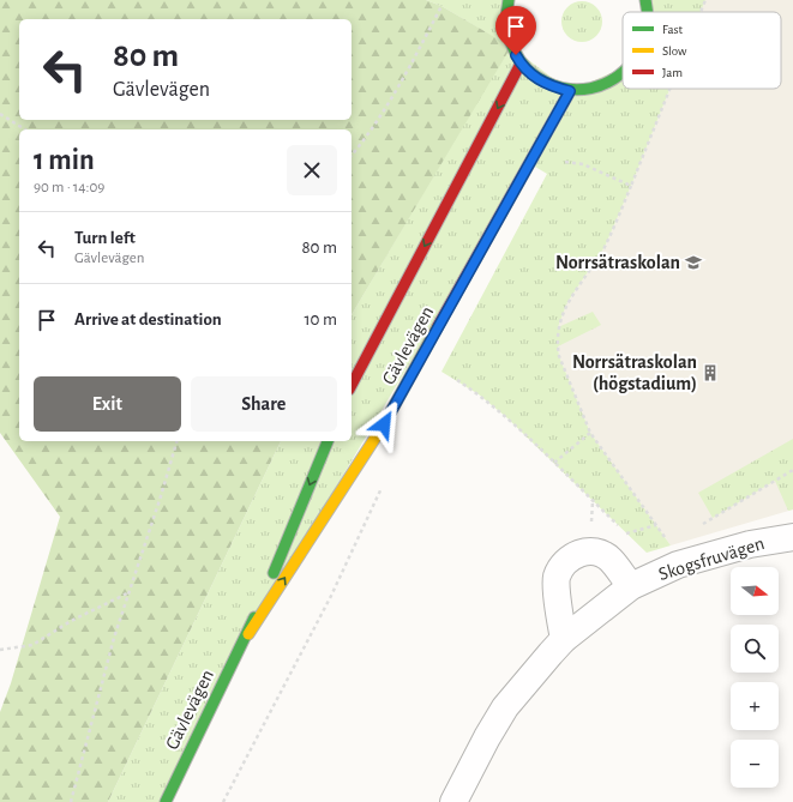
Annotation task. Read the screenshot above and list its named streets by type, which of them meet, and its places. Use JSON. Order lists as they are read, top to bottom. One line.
{"streets":{"main road":["Gävlevägen"],"street":["Skogsfruvägen"]},"places":{"school or university":["Norrsätraskolan"],"building":["Norrsätraskolan (högstadium)"]},"legend":["Fast","Slow","Jam"],"north":"right","page":{"turn":["80 m","Gävlevägen"],"heading":["1 min","90 m · 14:09"],"list":[{"name":"Turn left","note":"Gävlevägen","value":"80 m"},{"name":"Arrive at destination","value":"10 m"}],"buttons":["Exit","Share"],"map_buttons":["+","−"]}}
